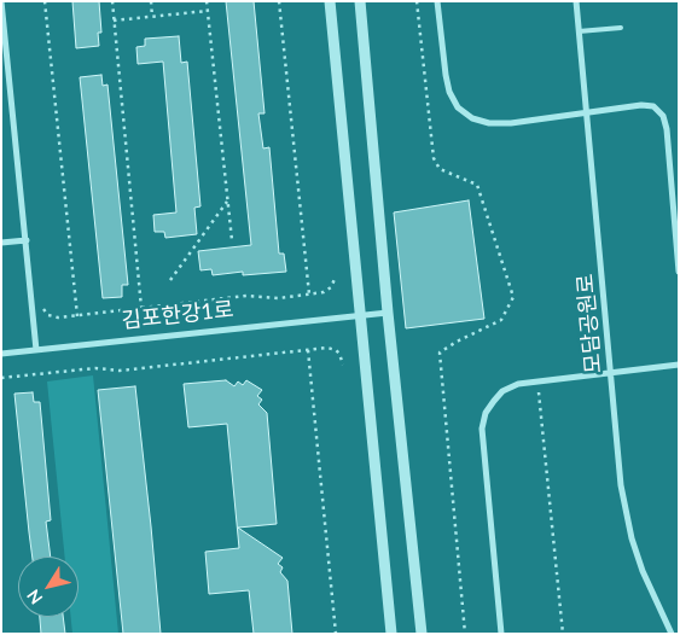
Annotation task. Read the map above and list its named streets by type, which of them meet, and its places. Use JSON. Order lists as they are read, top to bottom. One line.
{"streets":{"street":["김포한강1로","모담공원로"]},"north":"bottom left"}
